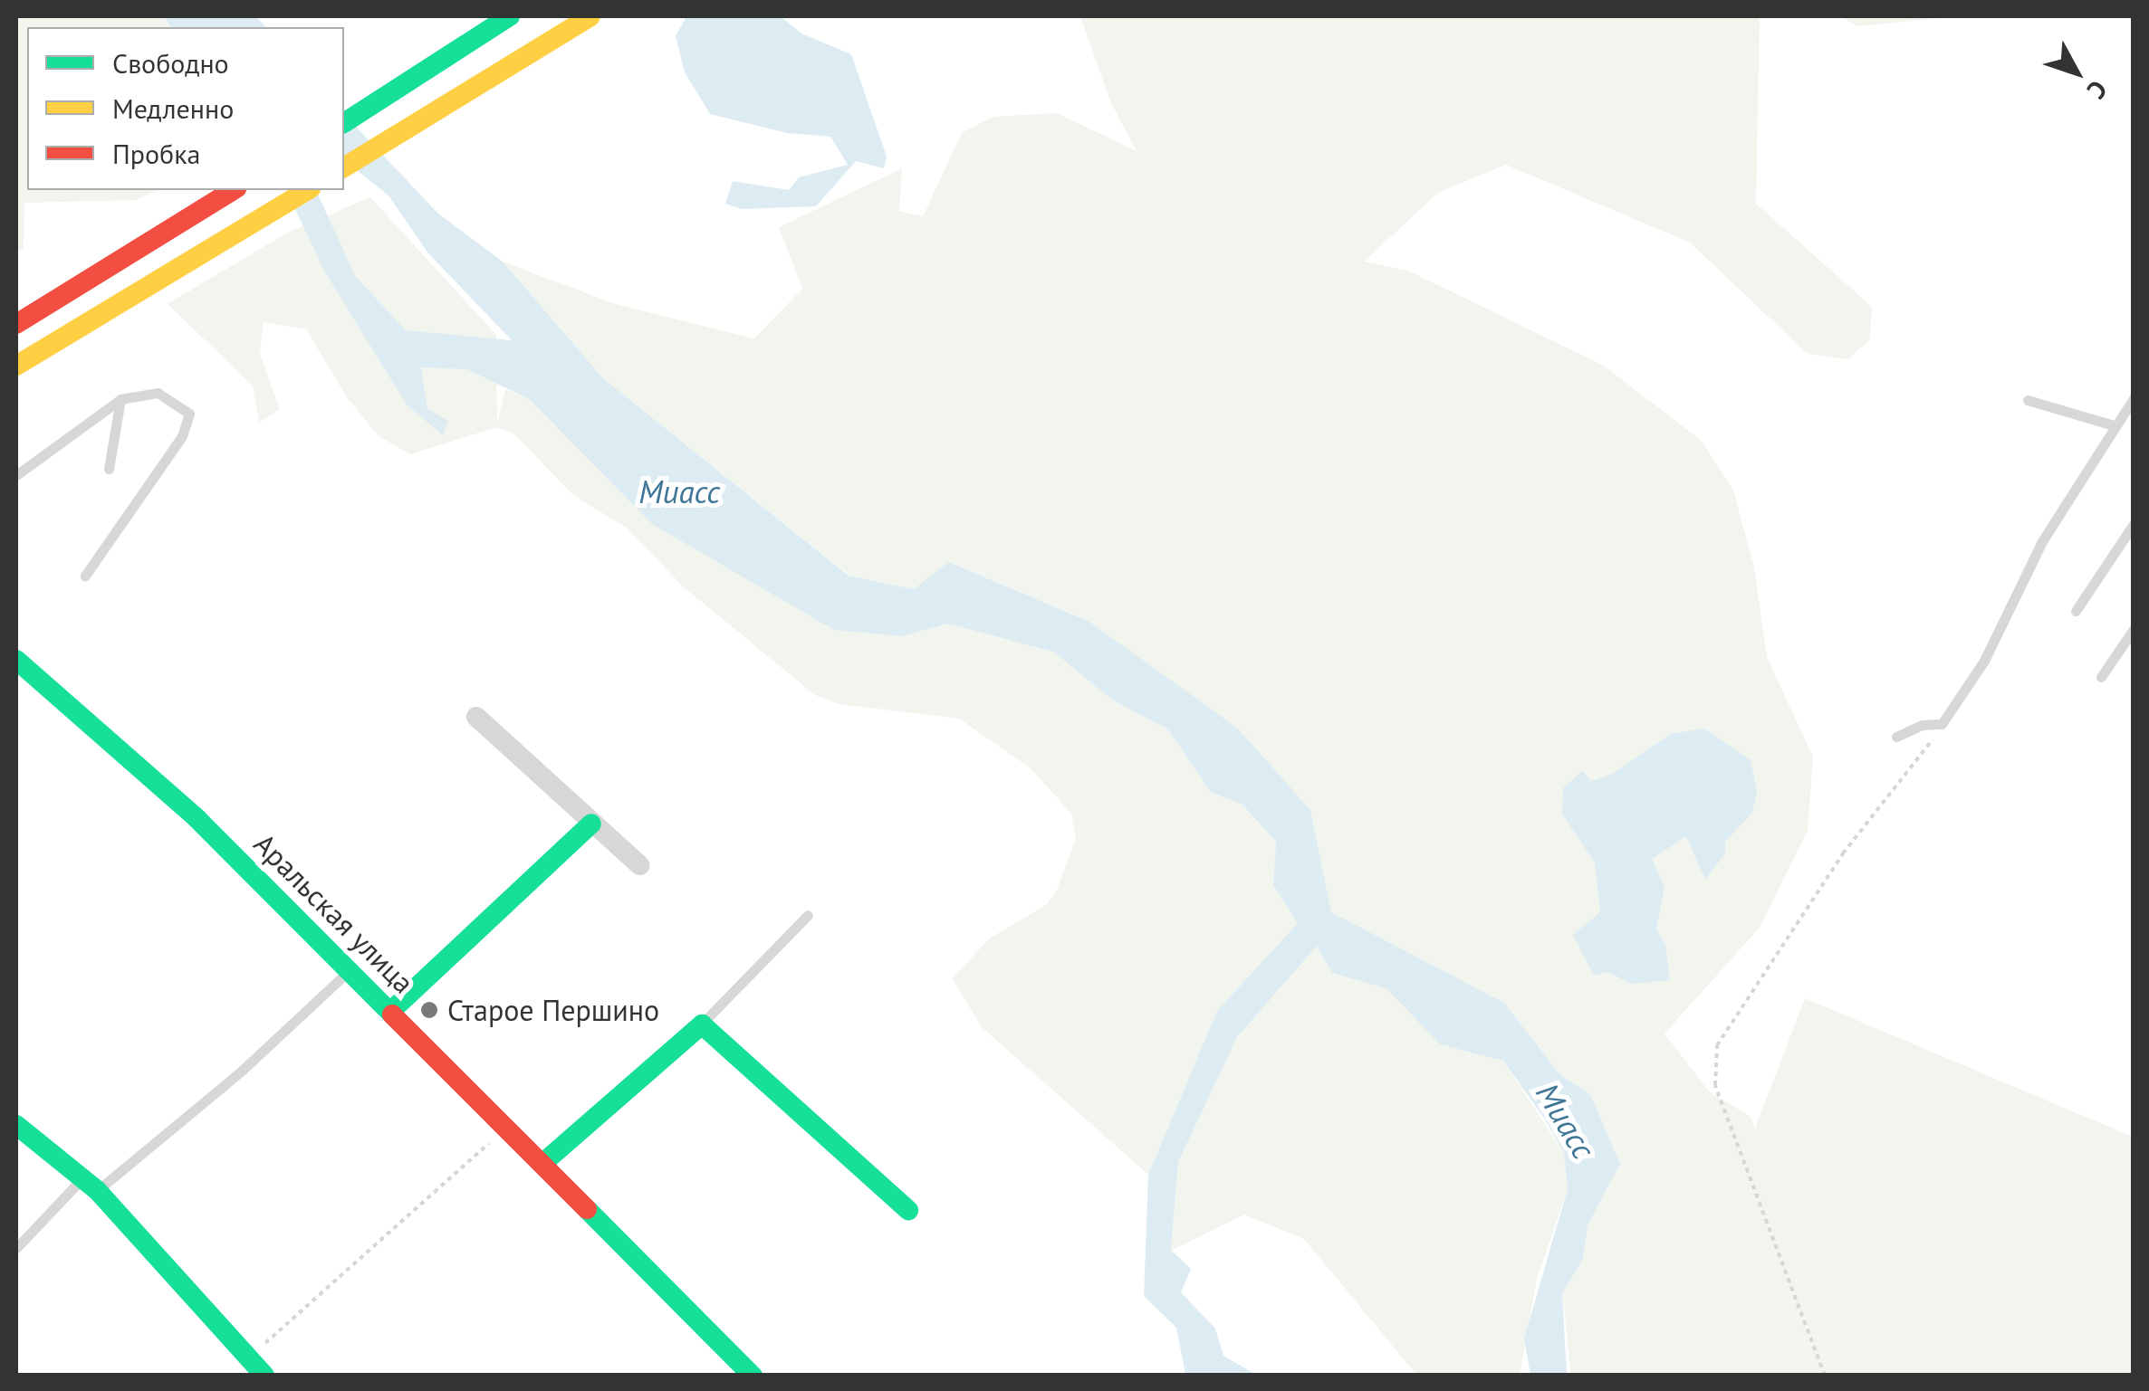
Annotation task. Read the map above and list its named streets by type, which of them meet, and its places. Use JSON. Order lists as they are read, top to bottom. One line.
{"streets":{"street":["Аральская улица"]},"water":["Миасс"],"places":["Старое Першино"],"legend":["Свободно","Медленно","Пробка"],"north":"bottom right"}
